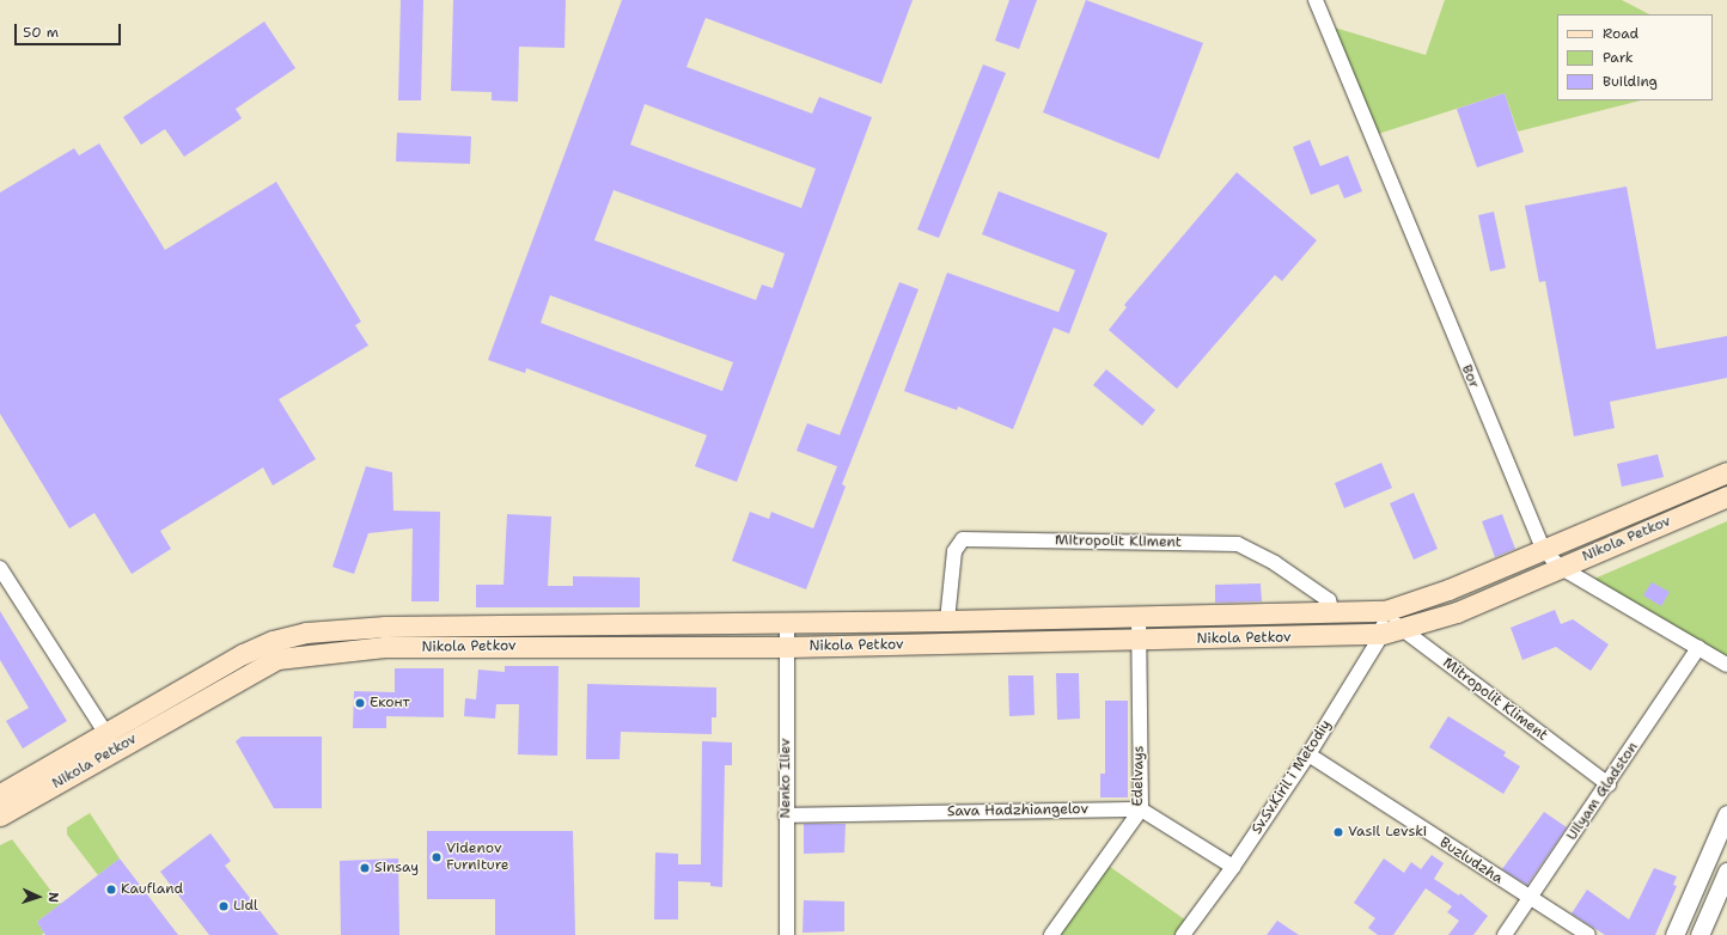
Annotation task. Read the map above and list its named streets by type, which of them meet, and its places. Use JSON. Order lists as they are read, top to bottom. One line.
{"streets":{"main road":["Nikola Petkov"],"street":["Bor","Mitropolit Kliment","Edelvays","Sv.Sv.Kiril i Metodiy","Nenko Iliev","Uilyam Gladston","Sava Hadzhiangelov","Buzludzha"]},"crossings":[["Bor","Nikola Petkov"],["Bor","Uilyam Gladston"],["Nikola Petkov","Mitropolit Kliment"],["Nikola Petkov","Edelvays"],["Nikola Petkov","Sv.Sv.Kiril i Metodiy"],["Nikola Petkov","Nenko Iliev"],["Mitropolit Kliment","Sv.Sv.Kiril i Metodiy"],["Mitropolit Kliment","Uilyam Gladston"],["Edelvays","Sava Hadzhiangelov"],["Sv.Sv.Kiril i Metodiy","Buzludzha"],["Nenko Iliev","Sava Hadzhiangelov"],["Uilyam Gladston","Buzludzha"]],"places":["Еконт","Vasil Levski","Videnov Furniture","Sinsay","Kaufland","Lidl"],"legend":["Road","Park","Building"],"scale_bar":"50 m","north":"right"}
